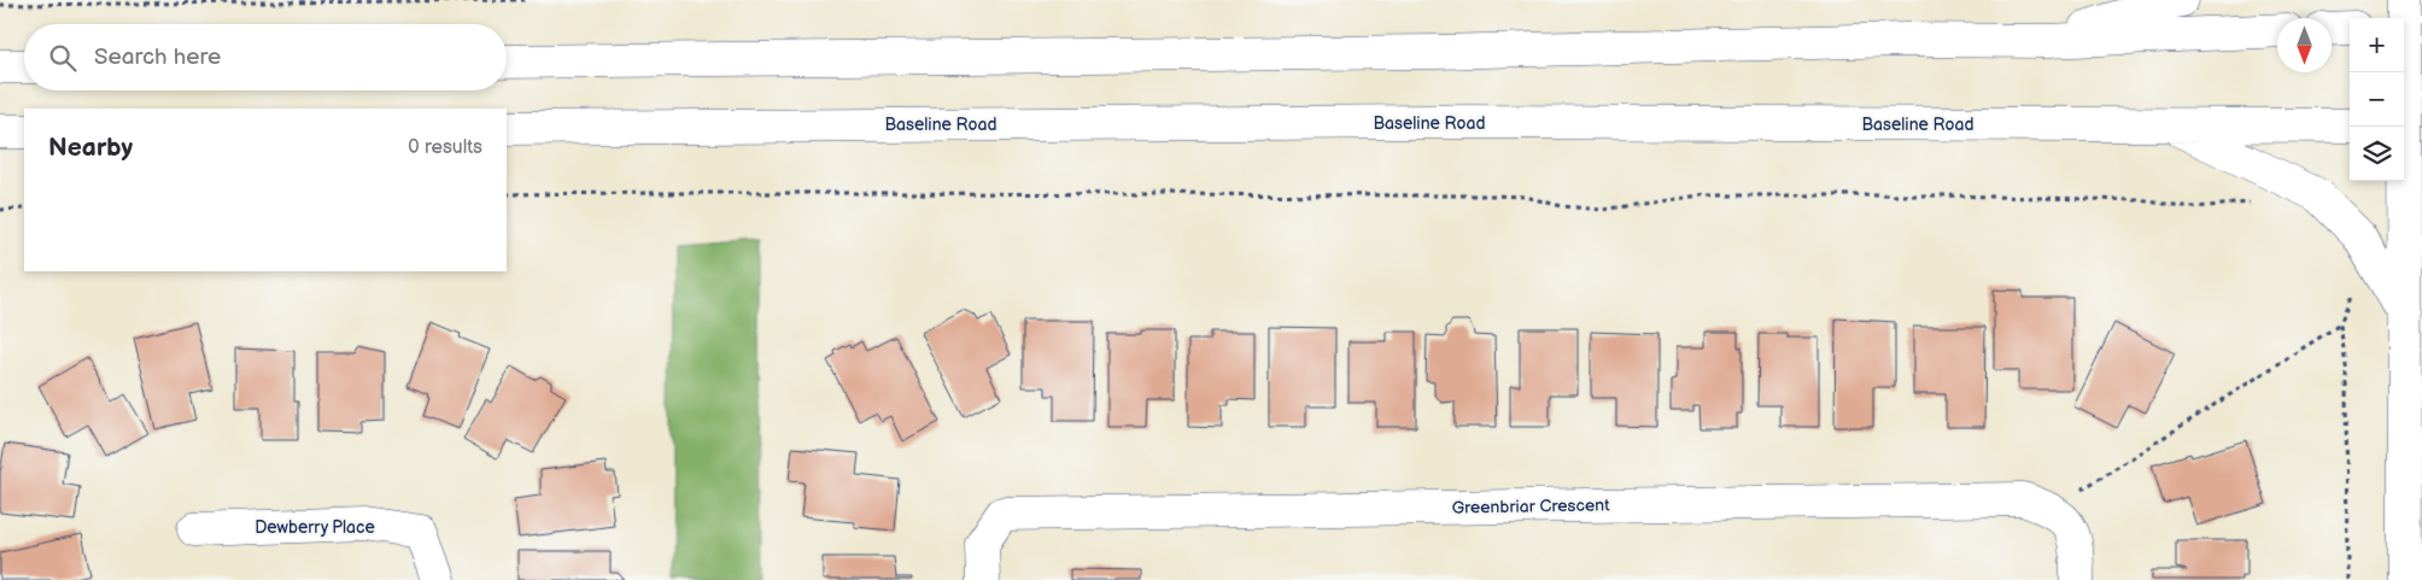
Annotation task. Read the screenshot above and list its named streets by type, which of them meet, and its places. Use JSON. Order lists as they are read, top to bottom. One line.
{"streets":{"main road":["Baseline Road","Greenbriar Crescent","Dewberry Place"]},"north":"bottom","page":{"map_buttons":["+","−"],"search":"Search here","heading":["Nearby","0 results"]}}
